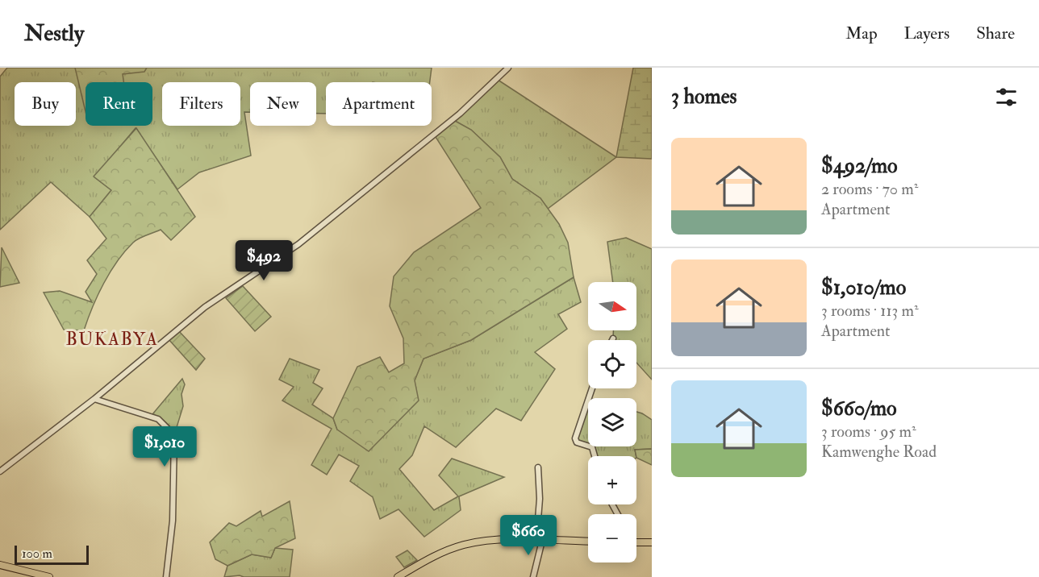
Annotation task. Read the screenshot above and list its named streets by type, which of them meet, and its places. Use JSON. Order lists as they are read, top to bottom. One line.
{"districts":["BUKABYA"],"scale_bar":"100 m","north":"right","page":{"header":"Nestly","nav":["Map","Layers","Share"],"heading":"3 homes","chip":["Buy","Rent","Filters","New","Apartment"],"list":[{"name":"$492/mo","note":"2 rooms · 70 m² · Apartment"},{"name":"$1,010/mo","note":"3 rooms · 113 m² · Apartment"},{"name":"$660/mo","note":"3 rooms · 95 m² · Kamwenghe Road"}],"price":["$492","$1,010","$660"],"map_buttons":["+","−"],"scale":"100 m"}}
